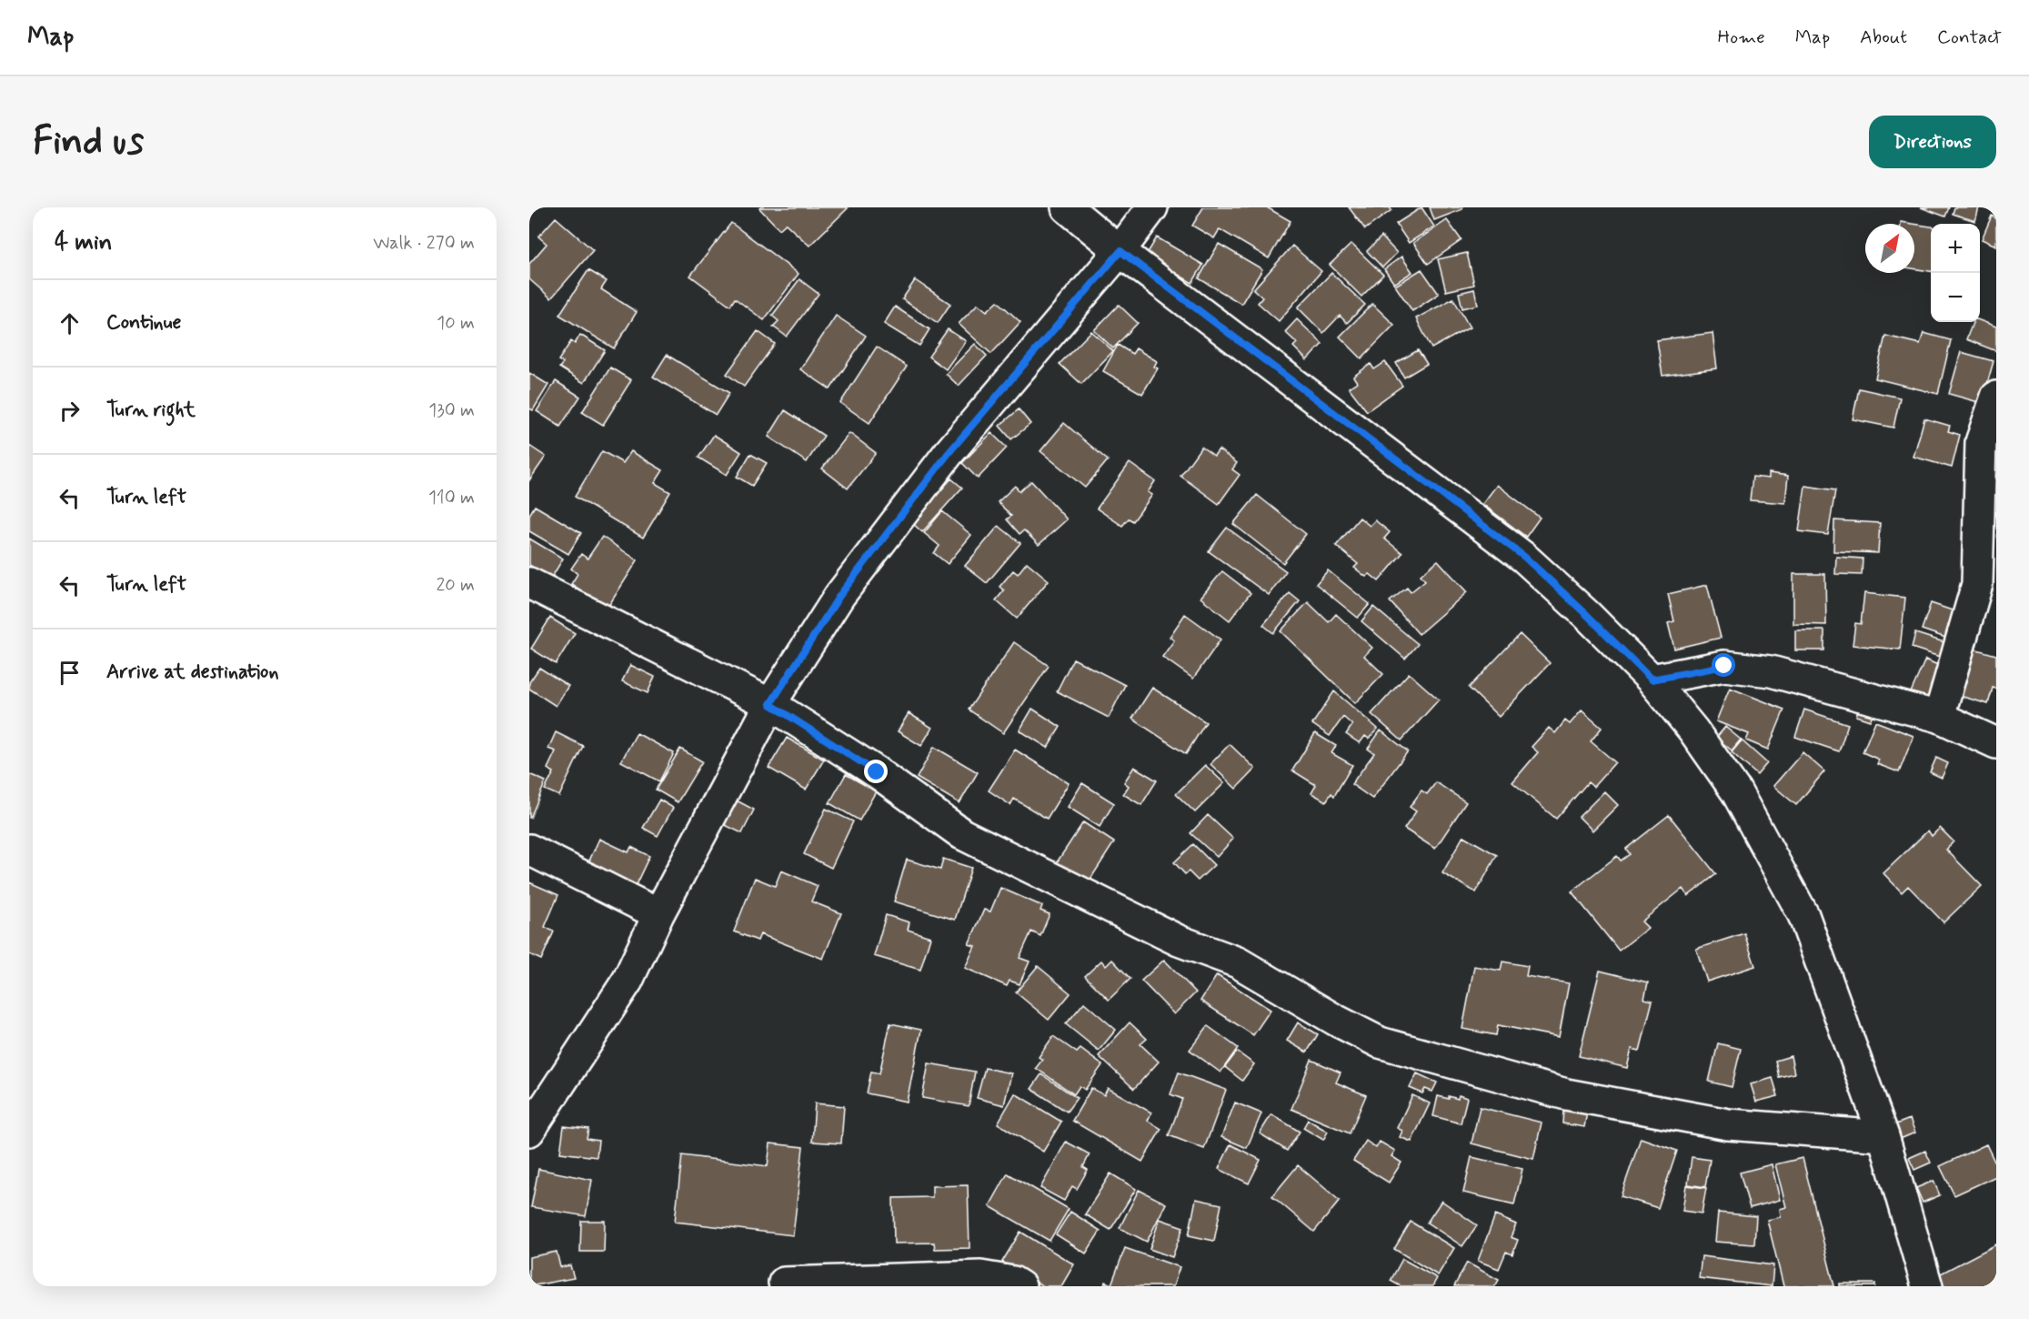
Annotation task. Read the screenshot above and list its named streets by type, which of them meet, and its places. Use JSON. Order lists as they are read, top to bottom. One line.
{"north":"top right","page":{"header":"Map","nav":["Home","Map","About","Contact"],"buttons":"Directions","title":"Find us","heading":["4 min","Walk · 270 m"],"map_buttons":["+","−"],"list":[["Continue","10 m"],["Turn right","130 m"],["Turn left","110 m"],["Turn left","20 m"],"Arrive at destination"]}}
